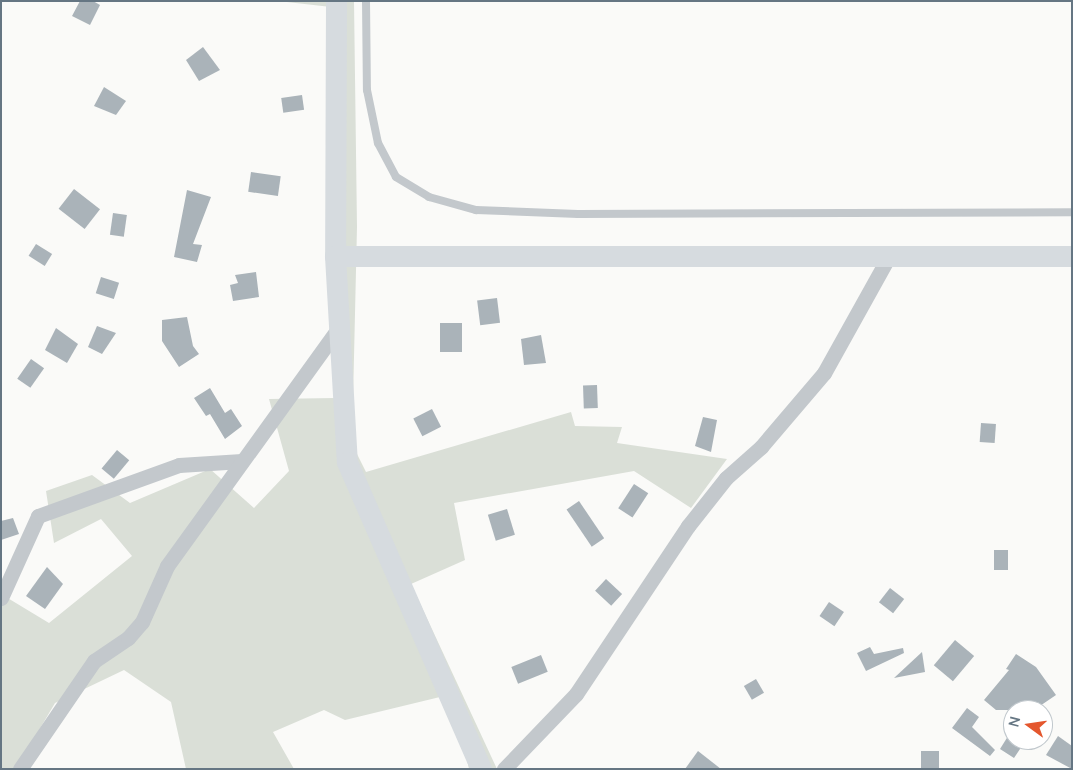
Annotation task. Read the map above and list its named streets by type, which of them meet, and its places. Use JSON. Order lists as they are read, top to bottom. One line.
{"north":"left"}
